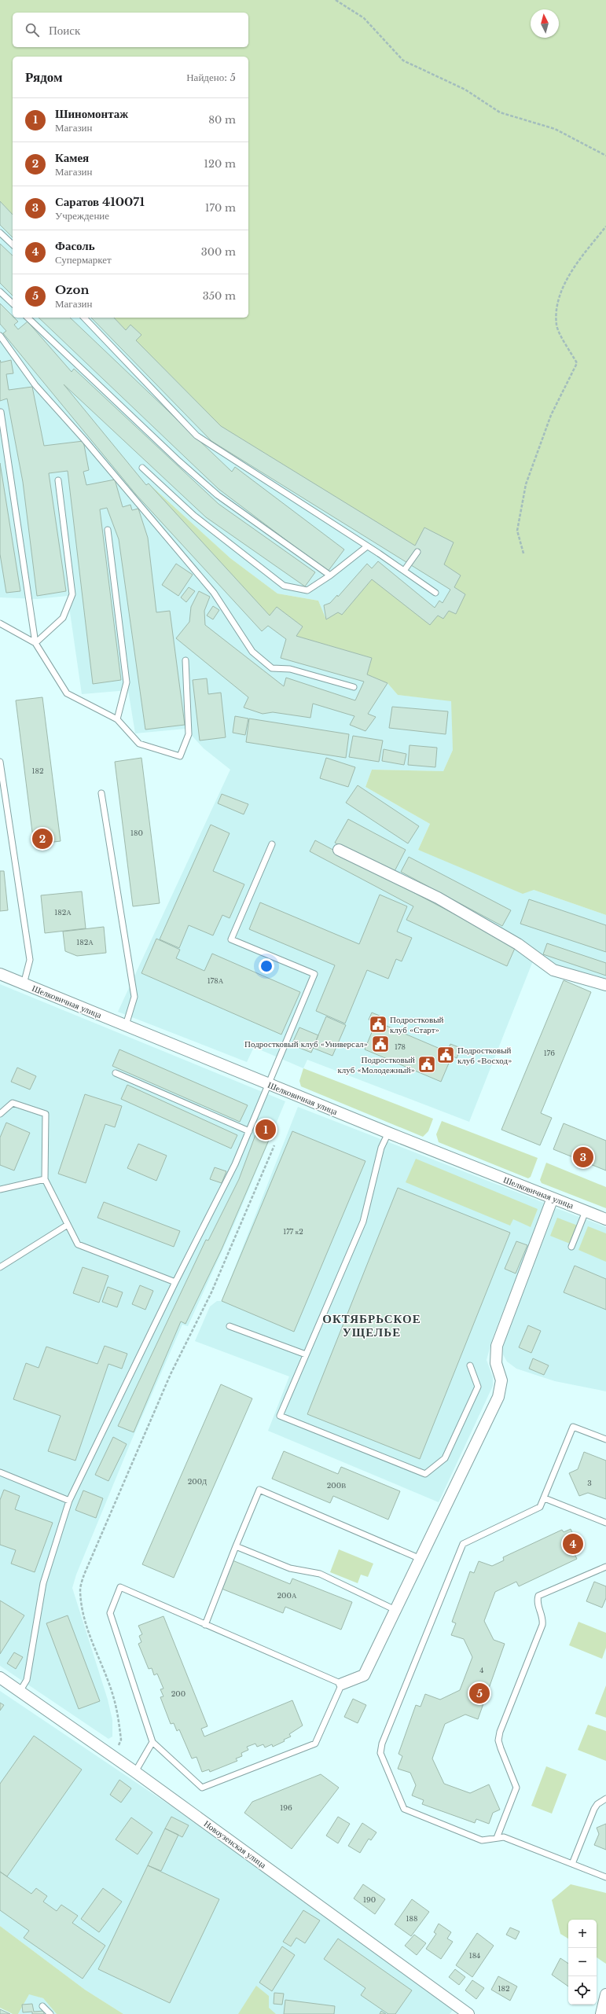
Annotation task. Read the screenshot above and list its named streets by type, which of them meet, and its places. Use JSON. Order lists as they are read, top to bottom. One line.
{"streets":{"street":["Шелковичная улица","Новоузенская улица"]},"districts":["ОКТЯБРЬСКОЕ УЩЕЛЬЕ"],"places":{"public building":["Подростковый клуб «Старт»","Подростковый клуб «Универсал»","Подростковый клуб «Восход»","Подростковый клуб «Молодежный»"]},"house_numbers":["182","180","182А","182А","178А","178","176","177 к2","200Д","3","200В","200А","4","200","196","190","188","184","182"],"north":"top","page":{"search":"Поиск","heading":["Рядом","Найдено: 5"],"list":[{"mark":"1","name":"Шиномонтаж","note":"Магазин","value":"80 m"},{"mark":"2","name":"Камея","note":"Магазин","value":"120 m"},{"mark":"3","name":"Саратов 410071","note":"Учреждение","value":"170 m"},{"mark":"4","name":"Фасоль","note":"Супермаркет","value":"300 m"},{"mark":"5","name":"Ozon","note":"Магазин","value":"350 m"}],"pins":["2","1","3","4","5"],"map_buttons":["+","−"]}}
